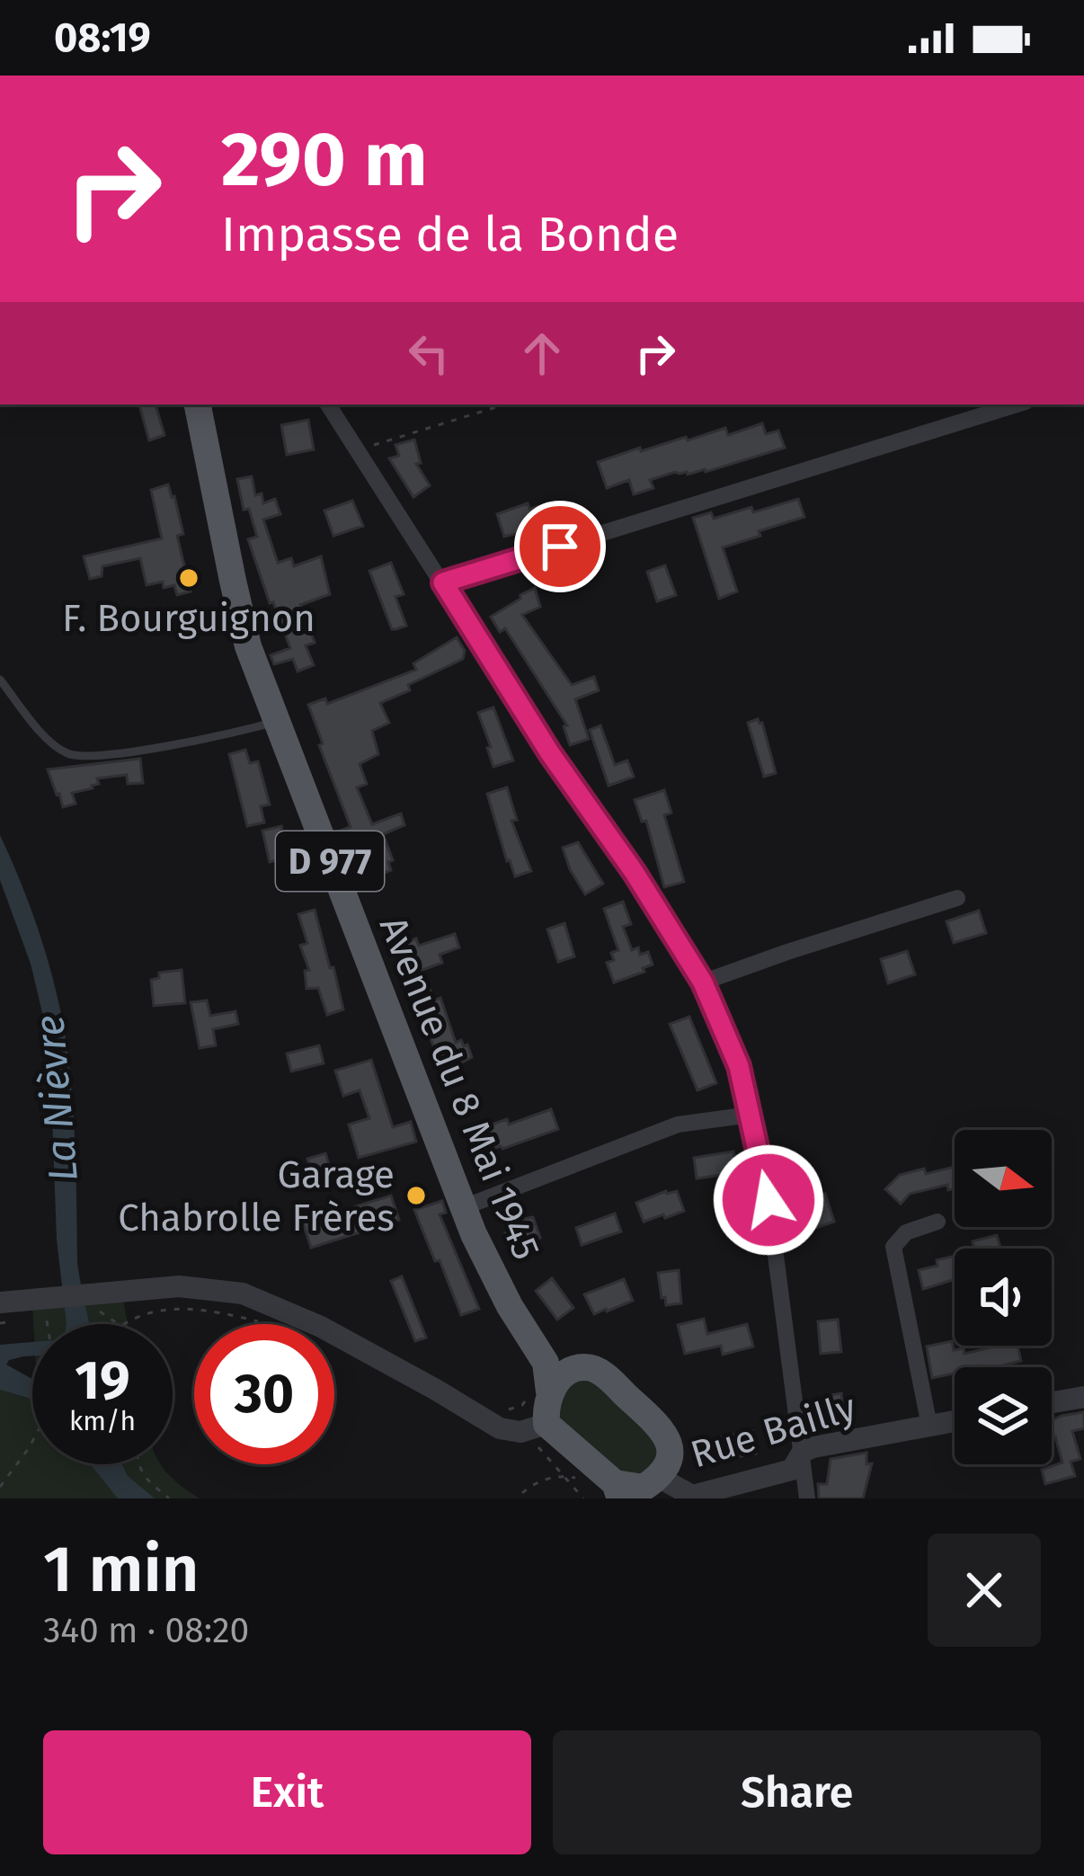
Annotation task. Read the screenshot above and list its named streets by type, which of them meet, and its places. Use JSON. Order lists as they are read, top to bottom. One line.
{"streets":{"main road":["D 977","Avenue du 8 Mai 1945"],"street":["Rue Bailly"]},"crossings":[["Avenue du 8 Mai 1945","Rue Bailly"]],"water":["La Nièvre"],"places":["F. Bourguignon","Garage Chabrolle Frères"],"north":"right","page":{"status":"08:19","turn":["290 m","Impasse de la Bonde"],"speed":"19 km/h","limit":"30","heading":["1 min","340 m · 08:20"],"buttons":["Exit","Share"]}}
